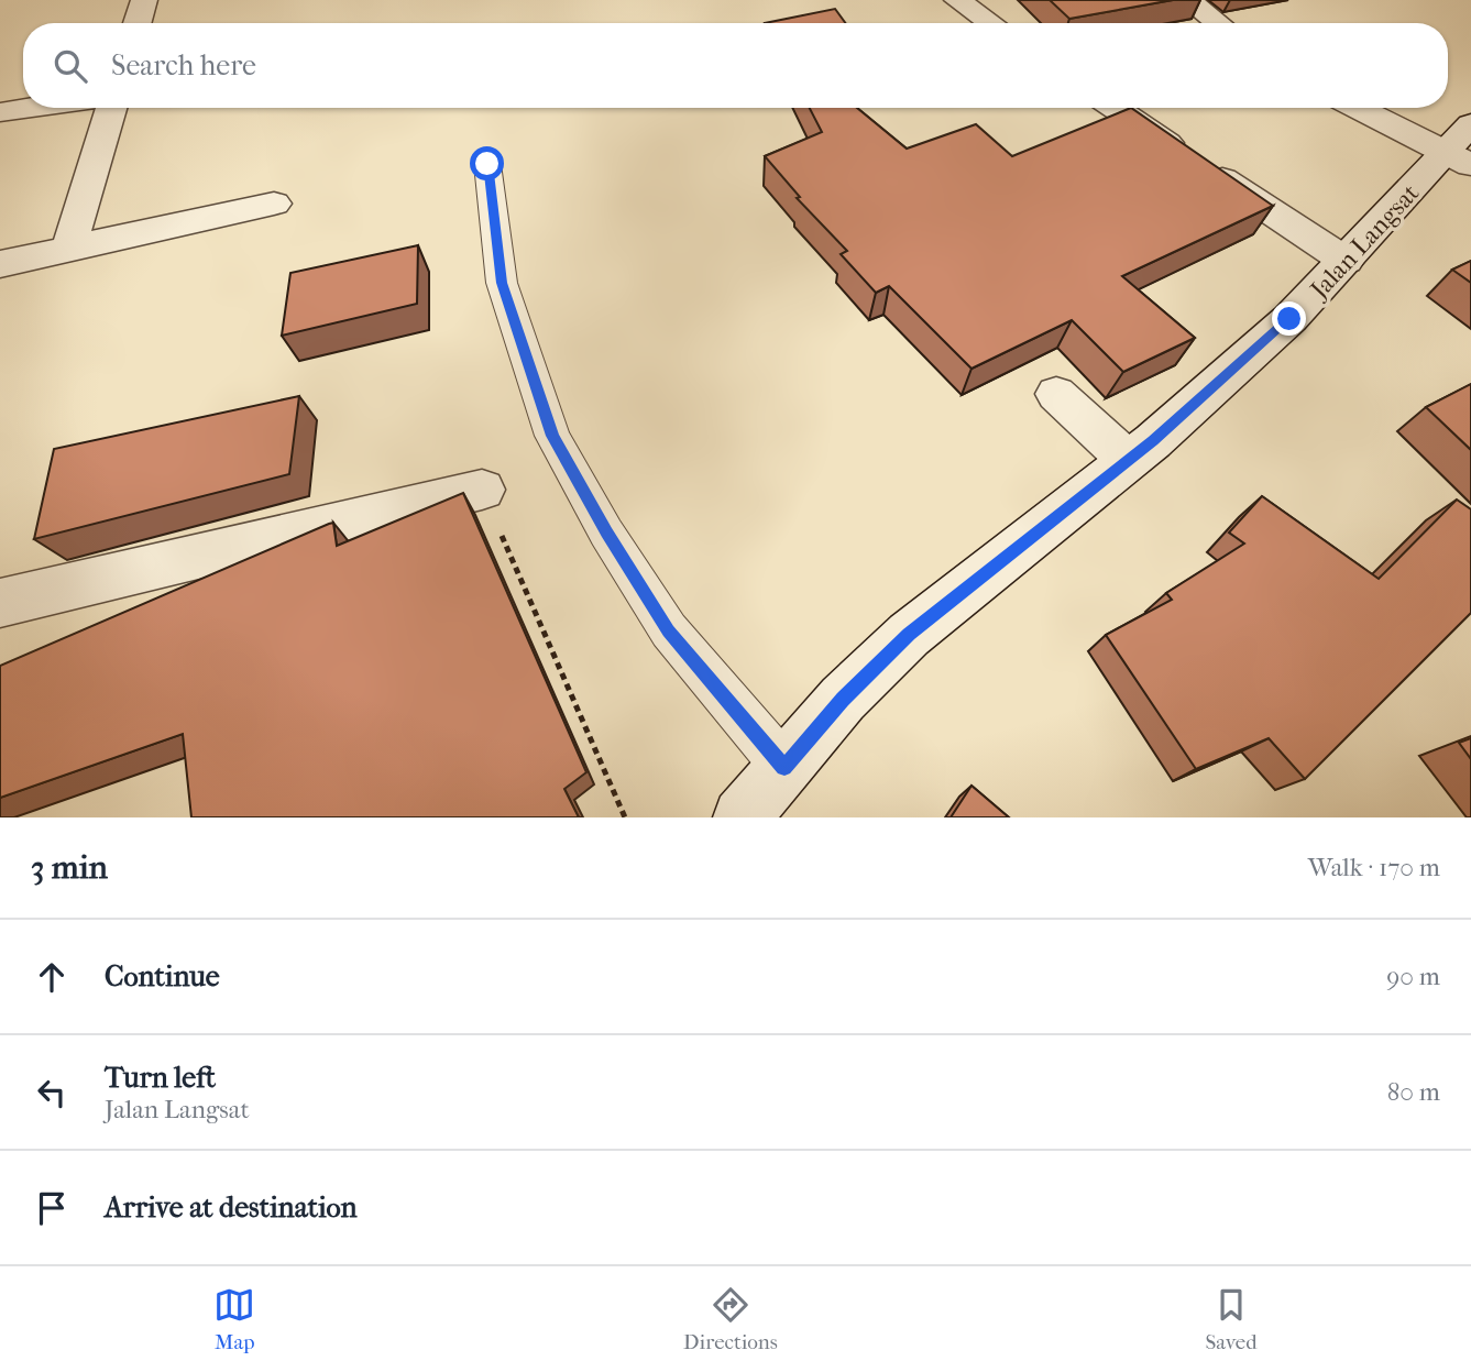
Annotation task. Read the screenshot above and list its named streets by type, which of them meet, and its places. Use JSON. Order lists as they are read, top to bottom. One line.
{"streets":{"street":["Jalan Langsat"]},"page":{"search":"Search here","heading":["3 min","Walk · 170 m"],"list":[["Continue","90 m"],["Turn left","Jalan Langsat","80 m"],"Arrive at destination"],"nav":["Map","Directions","Saved"]}}
